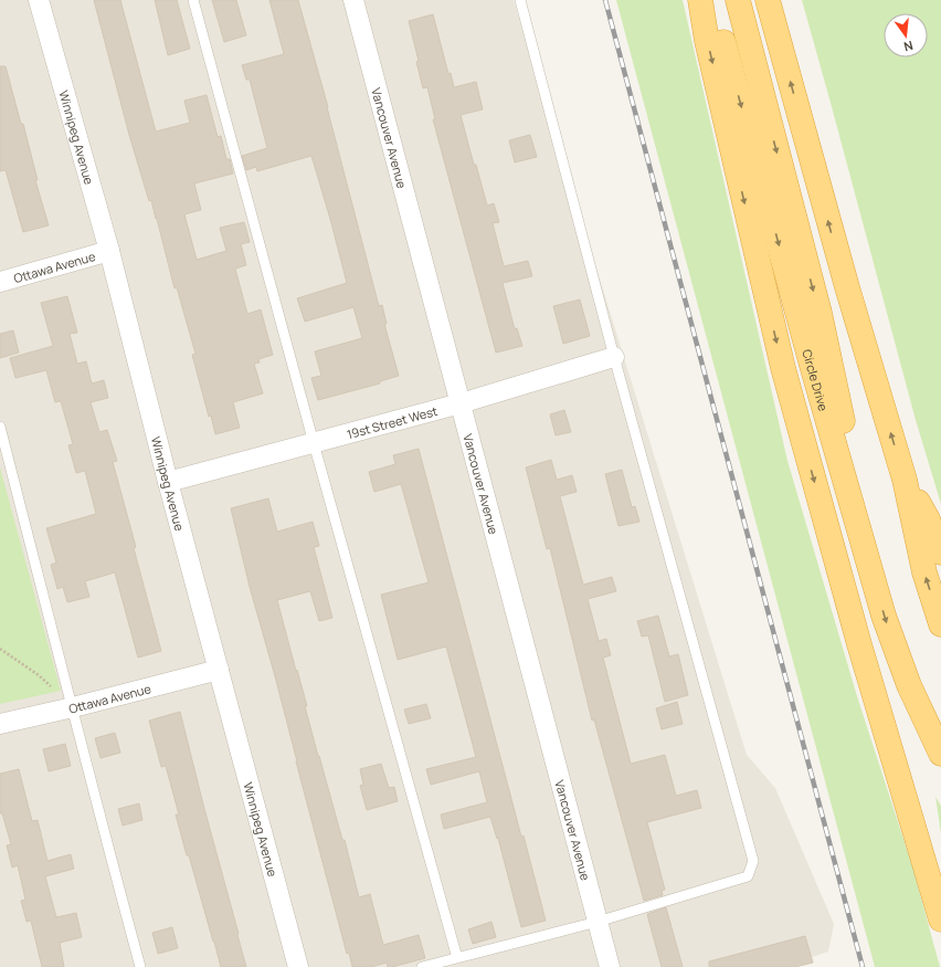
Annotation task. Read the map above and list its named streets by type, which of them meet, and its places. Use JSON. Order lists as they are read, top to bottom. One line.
{"streets":{"highway":["Circle Drive"],"street":["Winnipeg Avenue","Vancouver Avenue","Ottawa Avenue","19st Street West"]},"crossings":[["Winnipeg Avenue","Ottawa Avenue"],["Winnipeg Avenue","19st Street West"],["Vancouver Avenue","19st Street West"]],"north":"bottom"}
